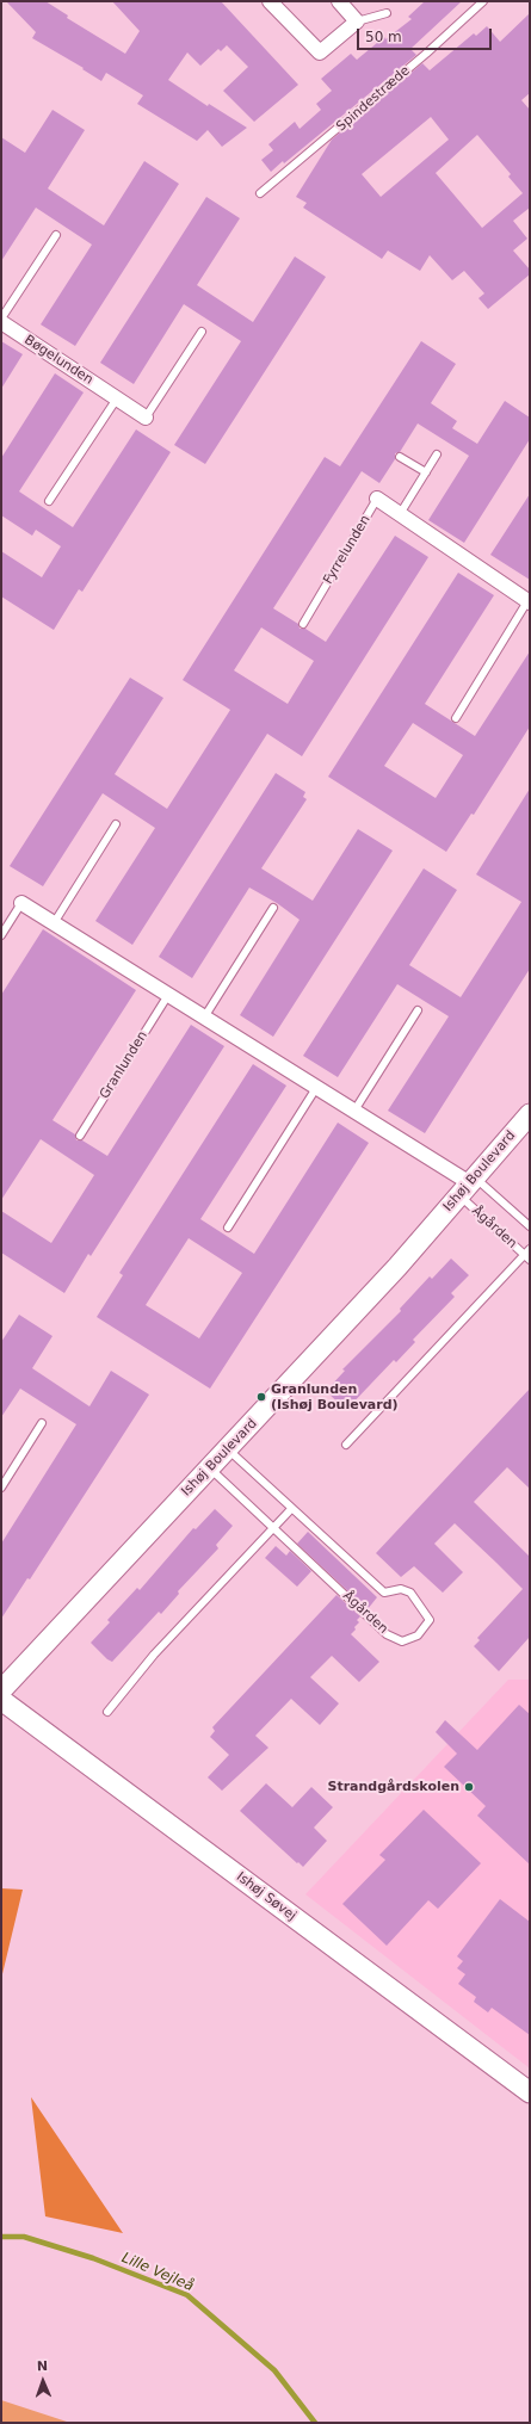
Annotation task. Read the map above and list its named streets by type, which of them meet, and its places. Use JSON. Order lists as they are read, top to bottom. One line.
{"streets":{"street":["Bøgelunden","Fyrrelunden","Ishøj Boulevard","Ishøj Søvej"],"lane":["Spindestræde","Granlunden","Ågården"]},"crossings":[["Ishøj Boulevard","Ågården"]],"water":["Lille Vejleå"],"places":["Granlunden (Ishøj Boulevard)","Strandgårdskolen"],"scale_bar":"50 m","north":"top"}
